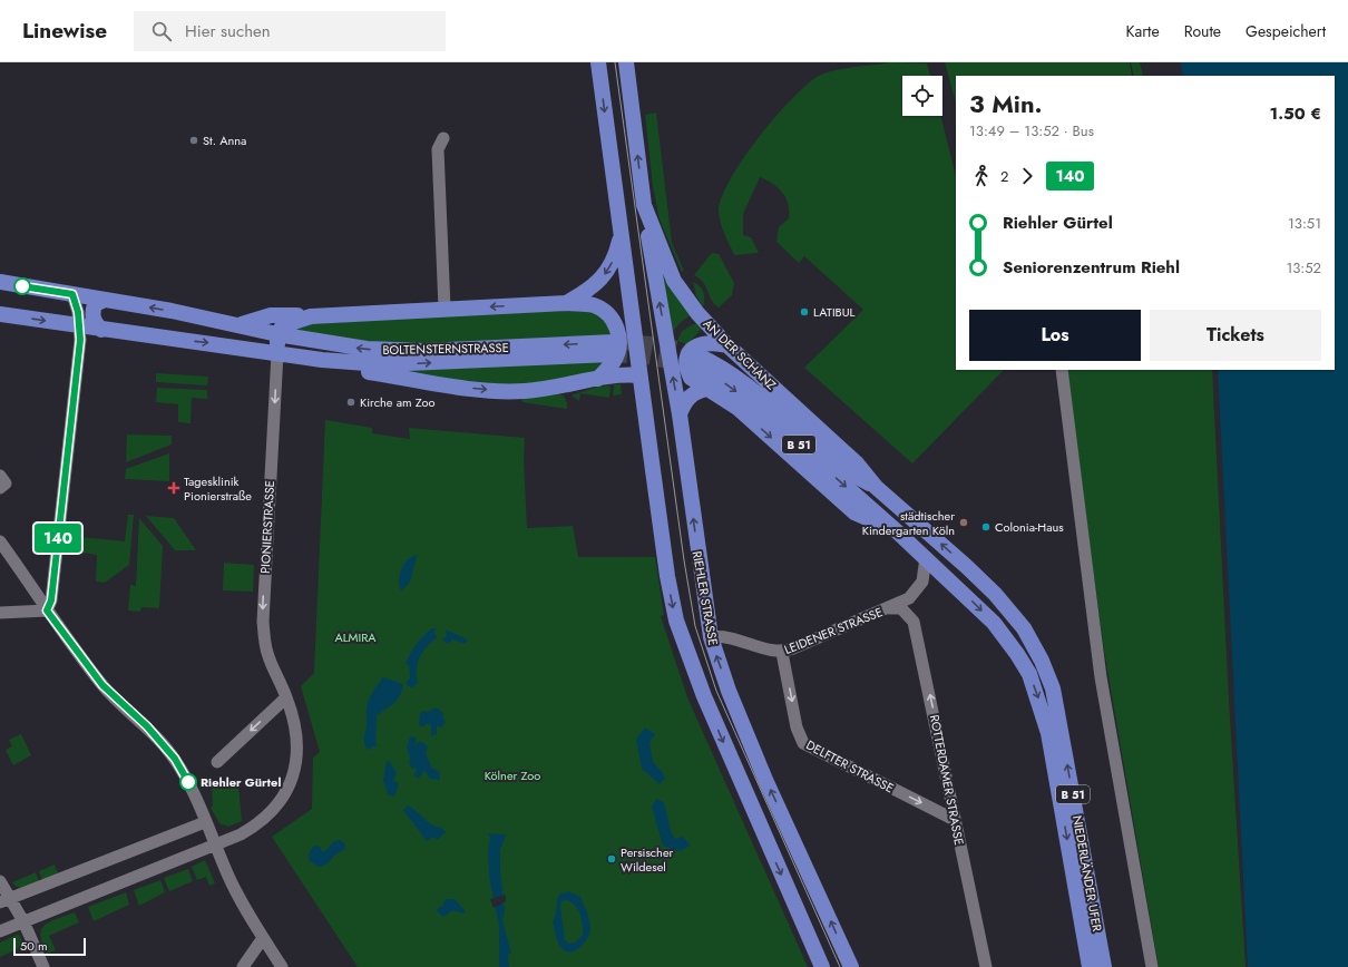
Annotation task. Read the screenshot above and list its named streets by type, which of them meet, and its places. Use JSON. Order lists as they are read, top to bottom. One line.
{"streets":{"main road":["BOLTENSTERNSTRASSE","AN DER SCHANZ","B 51","RIEHLER STRASSE","NIEDERLÄNDER UFER"],"street":["PIONIERSTRASSE","LEIDENER STRASSE","DELFTER STRASSE","ROTTERDAMER STRASSE"]},"crossings":[["BOLTENSTERNSTRASSE","PIONIERSTRASSE"],["AN DER SCHANZ","RIEHLER STRASSE"],["AN DER SCHANZ","LEIDENER STRASSE"],["AN DER SCHANZ","NIEDERLÄNDER UFER"],["RIEHLER STRASSE","LEIDENER STRASSE"],["LEIDENER STRASSE","DELFTER STRASSE"],["LEIDENER STRASSE","ROTTERDAMER STRASSE"],["DELFTER STRASSE","ROTTERDAMER STRASSE"]],"one_way":["PIONIERSTRASSE","DELFTER STRASSE","ROTTERDAMER STRASSE"],"parks":["ALMIRA","Kölner Zoo"],"places":{"other":["St. Anna","LATIBUL","Kirche am Zoo","städtischer Kindergarten Köln","Colonia-Haus","Riehler Gürtel","Persischer Wildesel"],"health":["Tagesklinik Pionierstraße"]},"lines":["bus line 140"],"scale_bar":"50 m","page":{"header":"Linewise","search":"Hier suchen","nav":["Karte","Route","Gespeichert"],"on_map":"140","heading":["3 Min.","13:49 – 13:52 · Bus","1.50 €"],"legs":["2","140"],"list":[{"name":"Riehler Gürtel","value":"13:51"},{"name":"Seniorenzentrum Riehl","value":"13:52"}],"buttons":["Los","Tickets"],"scale":"50 m"}}
